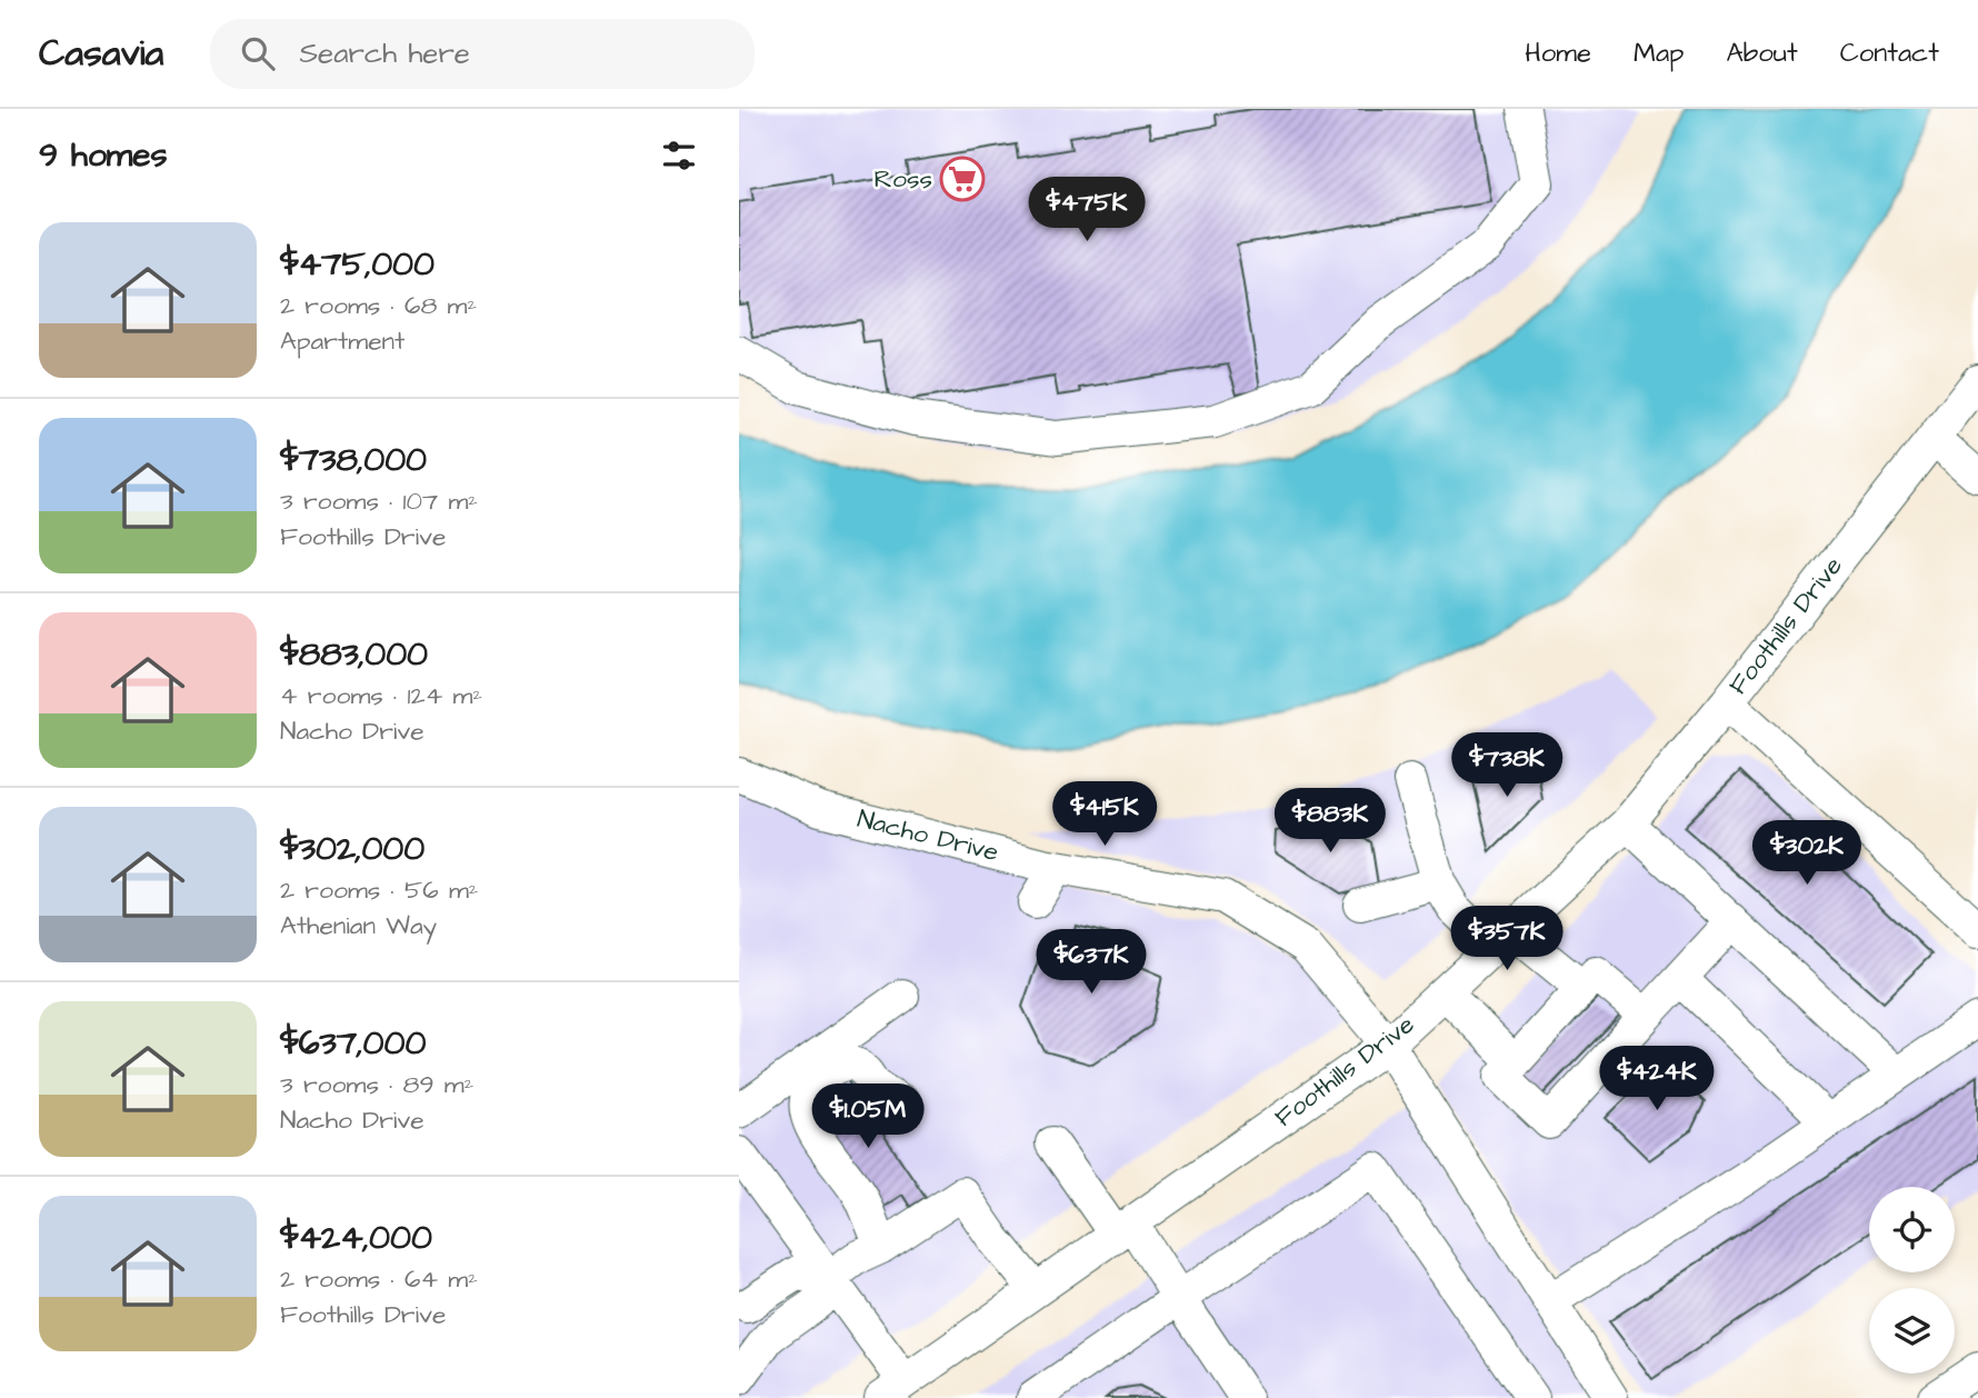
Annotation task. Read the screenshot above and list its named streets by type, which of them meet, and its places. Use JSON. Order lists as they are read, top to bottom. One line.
{"streets":{"street":["Foothills Drive","Nacho Drive"]},"crossings":[["Foothills Drive","Nacho Drive"]],"places":{"supermarket":["Ross"]},"page":{"header":"Casavia","search":"Search here","nav":["Home","Map","About","Contact"],"heading":"9 homes","price":["$475K","$738K","$415K","$883K","$302K","$357K","$637K","$424K","$1.05M"],"list":[{"name":"$475,000","note":"2 rooms · 68 m² · Apartment"},{"name":"$738,000","note":"3 rooms · 107 m² · Foothills Drive"},{"name":"$883,000","note":"4 rooms · 124 m² · Nacho Drive"},{"name":"$302,000","note":"2 rooms · 56 m² · Athenian Way"},{"name":"$637,000","note":"3 rooms · 89 m² · Nacho Drive"},{"name":"$424,000","note":"2 rooms · 64 m² · Foothills Drive"}]}}
